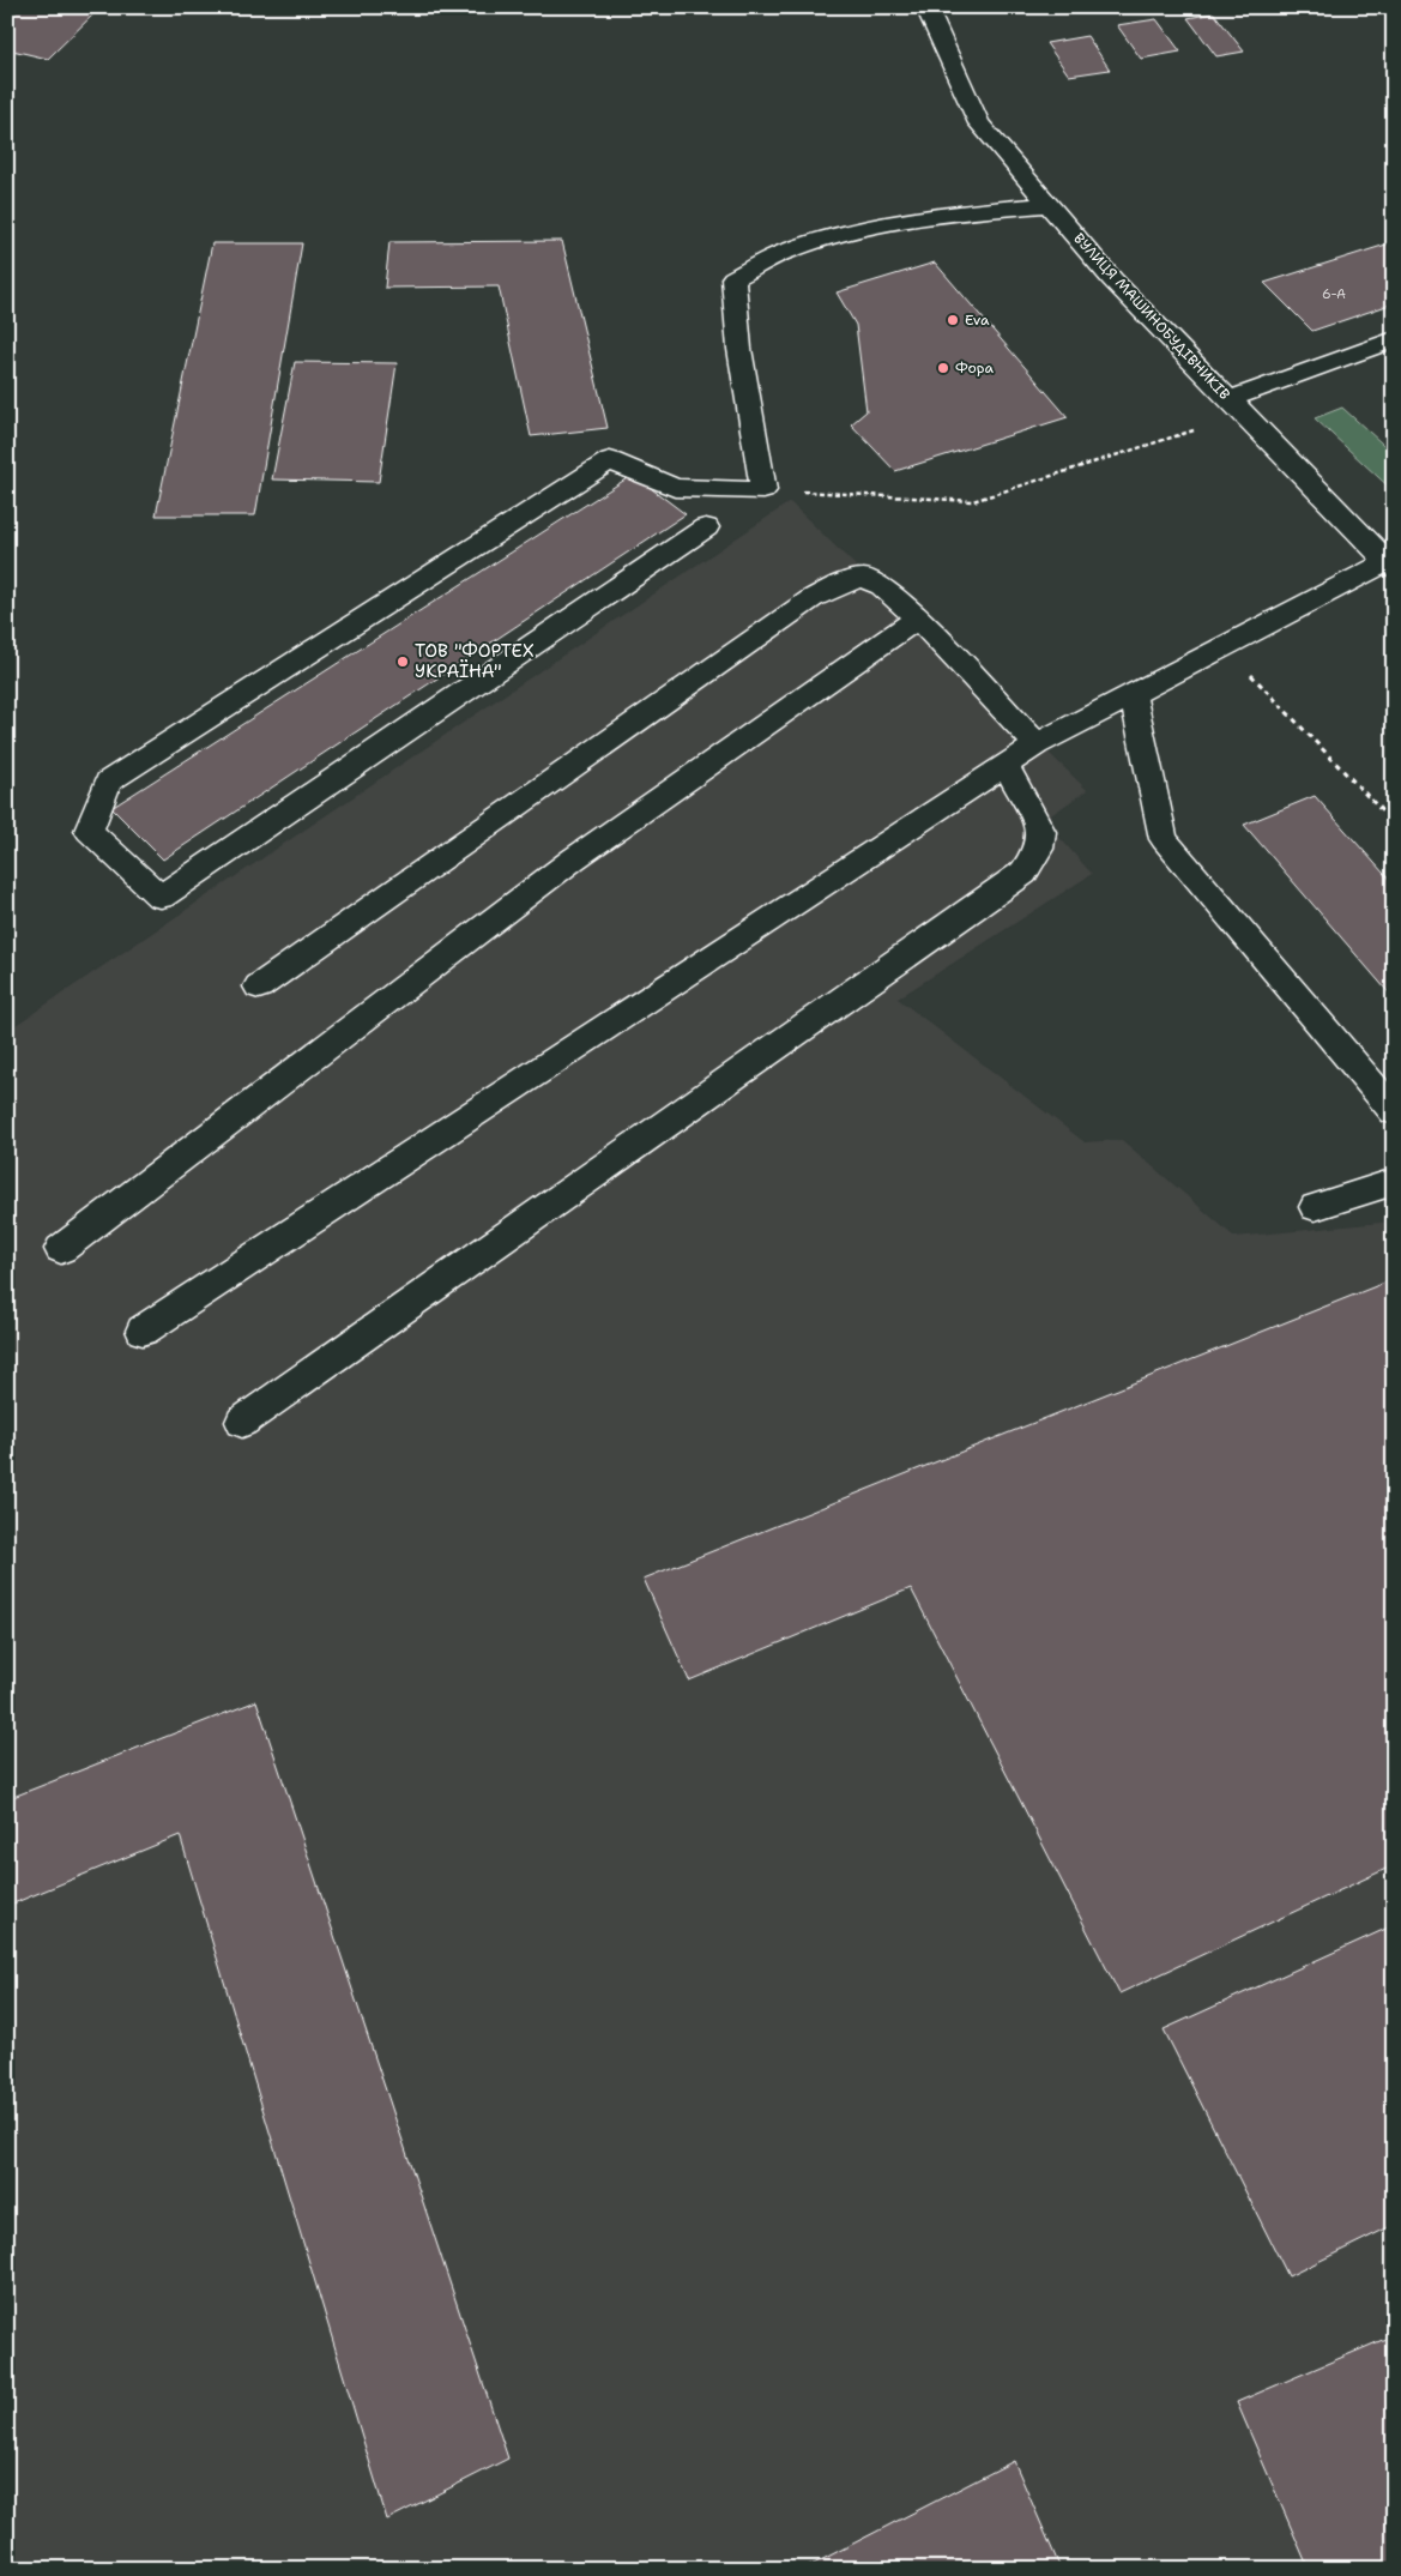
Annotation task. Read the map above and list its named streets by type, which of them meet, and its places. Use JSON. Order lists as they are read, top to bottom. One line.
{"streets":{"street":["ВУЛИЦЯ МАШИНОБУДІВНИКІВ"]},"places":["Eva","Фора","ТОВ \"ФОРТЕХ УКРАЇНА\""],"house_numbers":["6-А"]}
